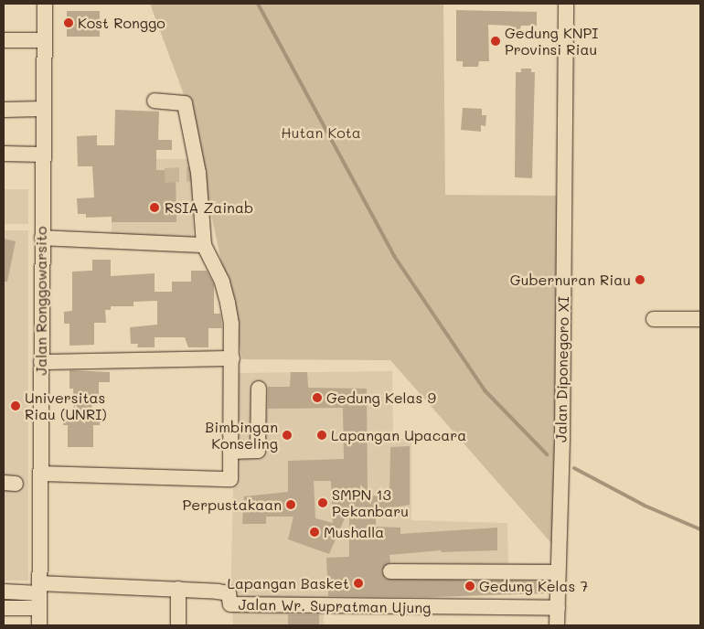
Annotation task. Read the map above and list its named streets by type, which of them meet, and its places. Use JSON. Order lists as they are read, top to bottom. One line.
{"streets":{"street":["Jalan Ronggowarsito","Jalan Diponegoro XI","Jalan Wr. Supratman Ujung"]},"crossings":[["Jalan Ronggowarsito","Jalan Wr. Supratman Ujung"],["Jalan Diponegoro XI","Jalan Wr. Supratman Ujung"]],"parks":["Hutan Kota"],"places":["Kost Ronggo","Gedung KNPI Provinsi Riau","RSIA Zainab","Gubernuran Riau","Gedung Kelas 9","Universitas Riau (UNRI)","Bimbingan Konseling","Lapangan Upacara","SMPN 13 Pekanbaru","Perpustakaan","Mushalla","Lapangan Basket","Gedung Kelas 7"]}
